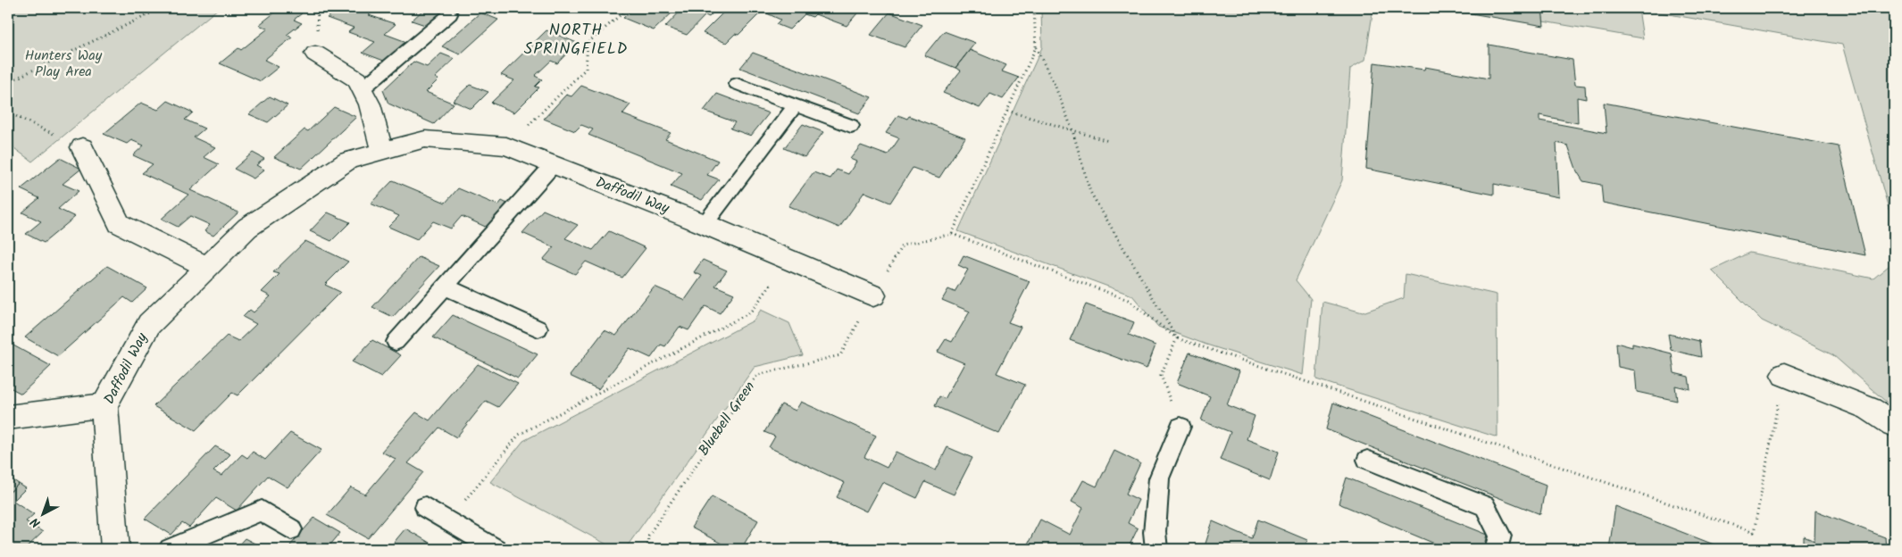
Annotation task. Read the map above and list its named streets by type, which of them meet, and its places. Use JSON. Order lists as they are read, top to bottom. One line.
{"streets":{"street":["Daffodil Way"],"path":["Bluebell Green"]},"crossings":[["Daffodil Way","Bluebell Green"]],"districts":["NORTH SPRINGFIELD"],"parks":["Hunters Way Play Area"],"north":"bottom left"}
